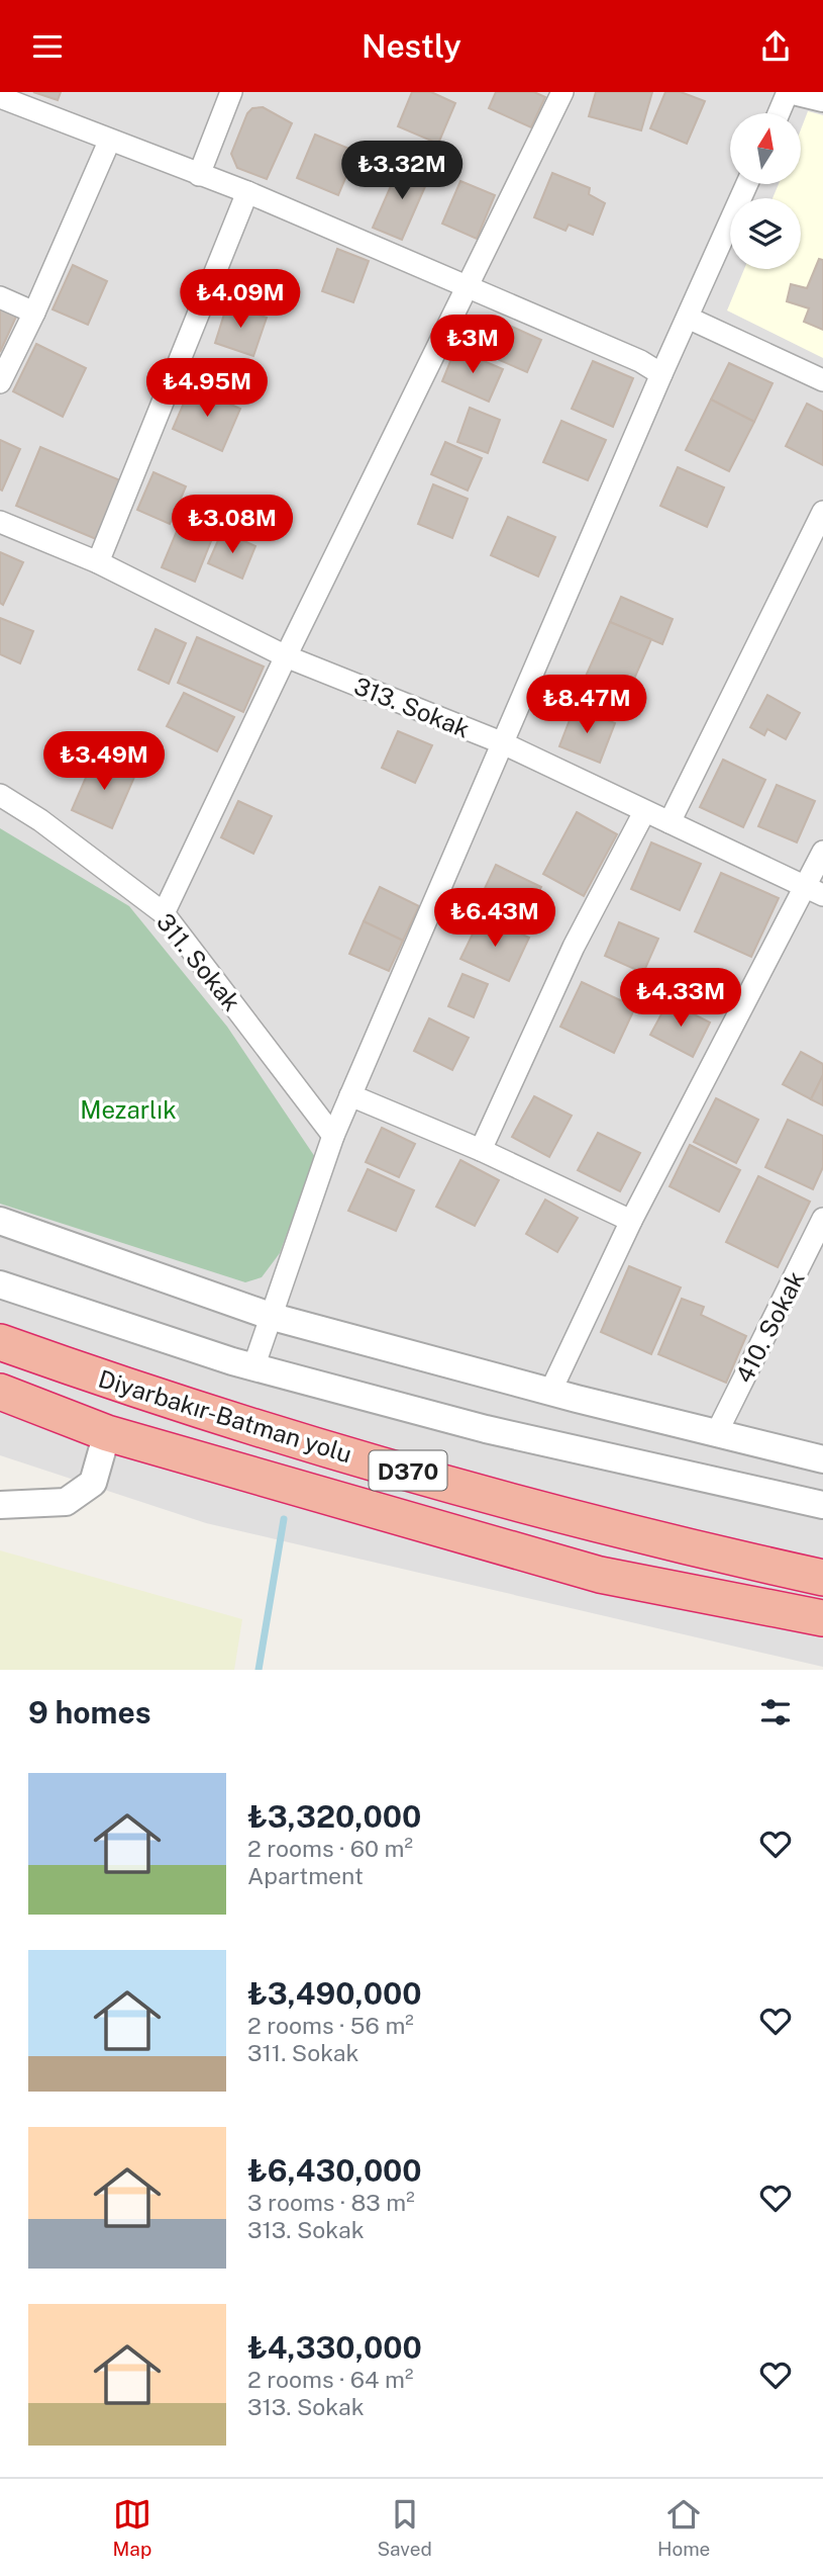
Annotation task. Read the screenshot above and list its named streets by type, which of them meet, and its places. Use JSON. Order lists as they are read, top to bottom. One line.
{"streets":{"highway":["Diyarbakır-Batman yolu","D370"],"street":["313. Sokak","311. Sokak","410. Sokak"]},"parks":["Mezarlık"],"north":"top","page":{"header":"Nestly","price":["₺3.32M","₺4.09M","₺3M","₺4.95M","₺3.08M","₺8.47M","₺3.49M","₺6.43M","₺4.33M"],"heading":"9 homes","list":[{"name":"₺3,320,000","note":"2 rooms · 60 m² · Apartment"},{"name":"₺3,490,000","note":"2 rooms · 56 m² · 311. Sokak"},{"name":"₺6,430,000","note":"3 rooms · 83 m² · 313. Sokak"},{"name":"₺4,330,000","note":"2 rooms · 64 m² · 313. Sokak"}],"tabs":["Map","Saved","Home"]}}
